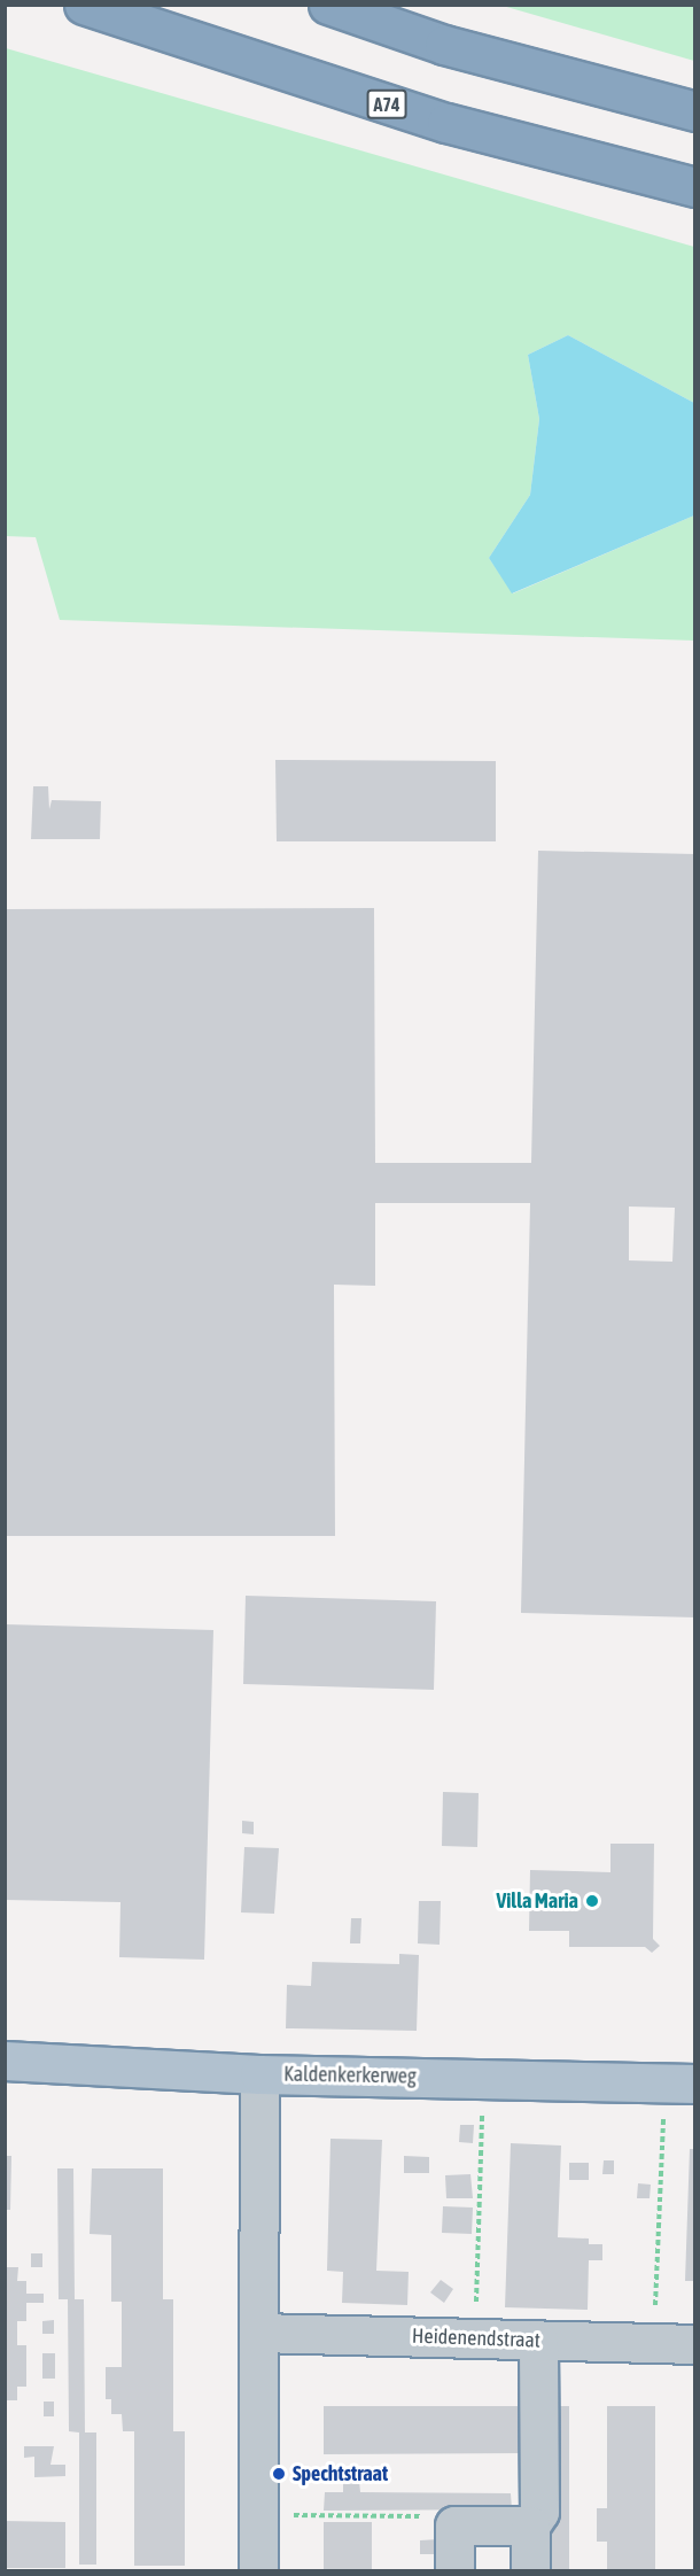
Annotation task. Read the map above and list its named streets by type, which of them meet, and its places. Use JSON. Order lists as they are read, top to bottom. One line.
{"streets":{"highway":["A74"],"main road":["Kaldenkerkerweg"],"street":["Heidenendstraat"]},"places":["Villa Maria","Spechtstraat"]}
